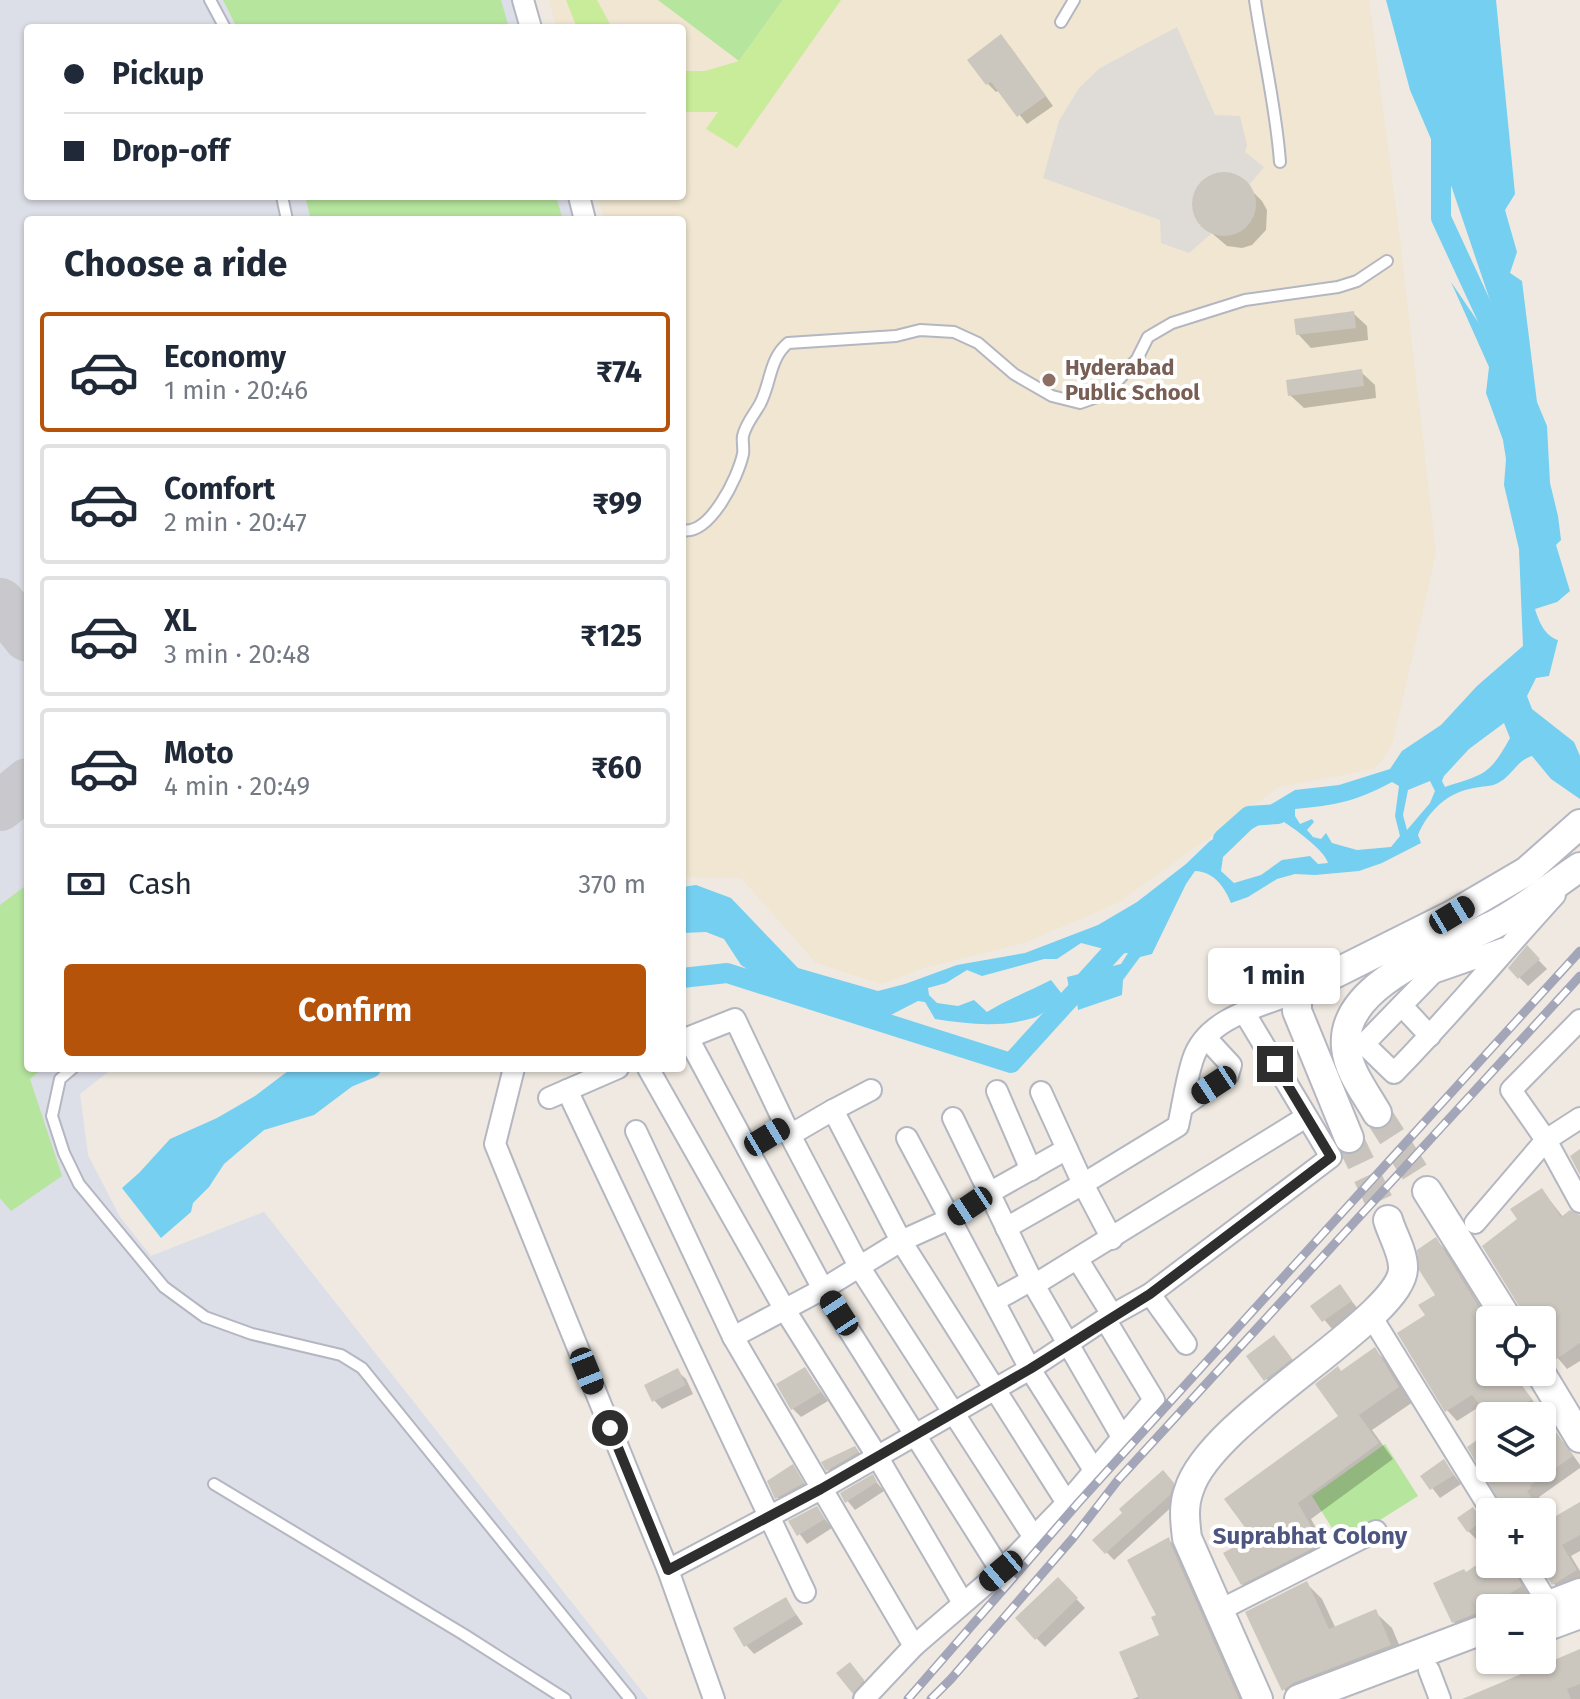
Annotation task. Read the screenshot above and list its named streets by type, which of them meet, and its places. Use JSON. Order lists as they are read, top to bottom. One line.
{"districts":["Suprabhat Colony"],"places":["Hyderabad Public School"],"page":{"banner":["Pickup","Drop-off"],"heading":"Choose a ride","list":[{"name":"Economy","note":"1 min · 20:46","value":"₹74"},{"name":"Comfort","note":"2 min · 20:47","value":"₹99"},{"name":"XL","note":"3 min · 20:48","value":"₹125"},{"name":"Moto","note":"4 min · 20:49","value":"₹60"}],"pay":["Cash","370 m"],"bubble":"1 min","buttons":"Confirm","map_buttons":["+","−"]}}
